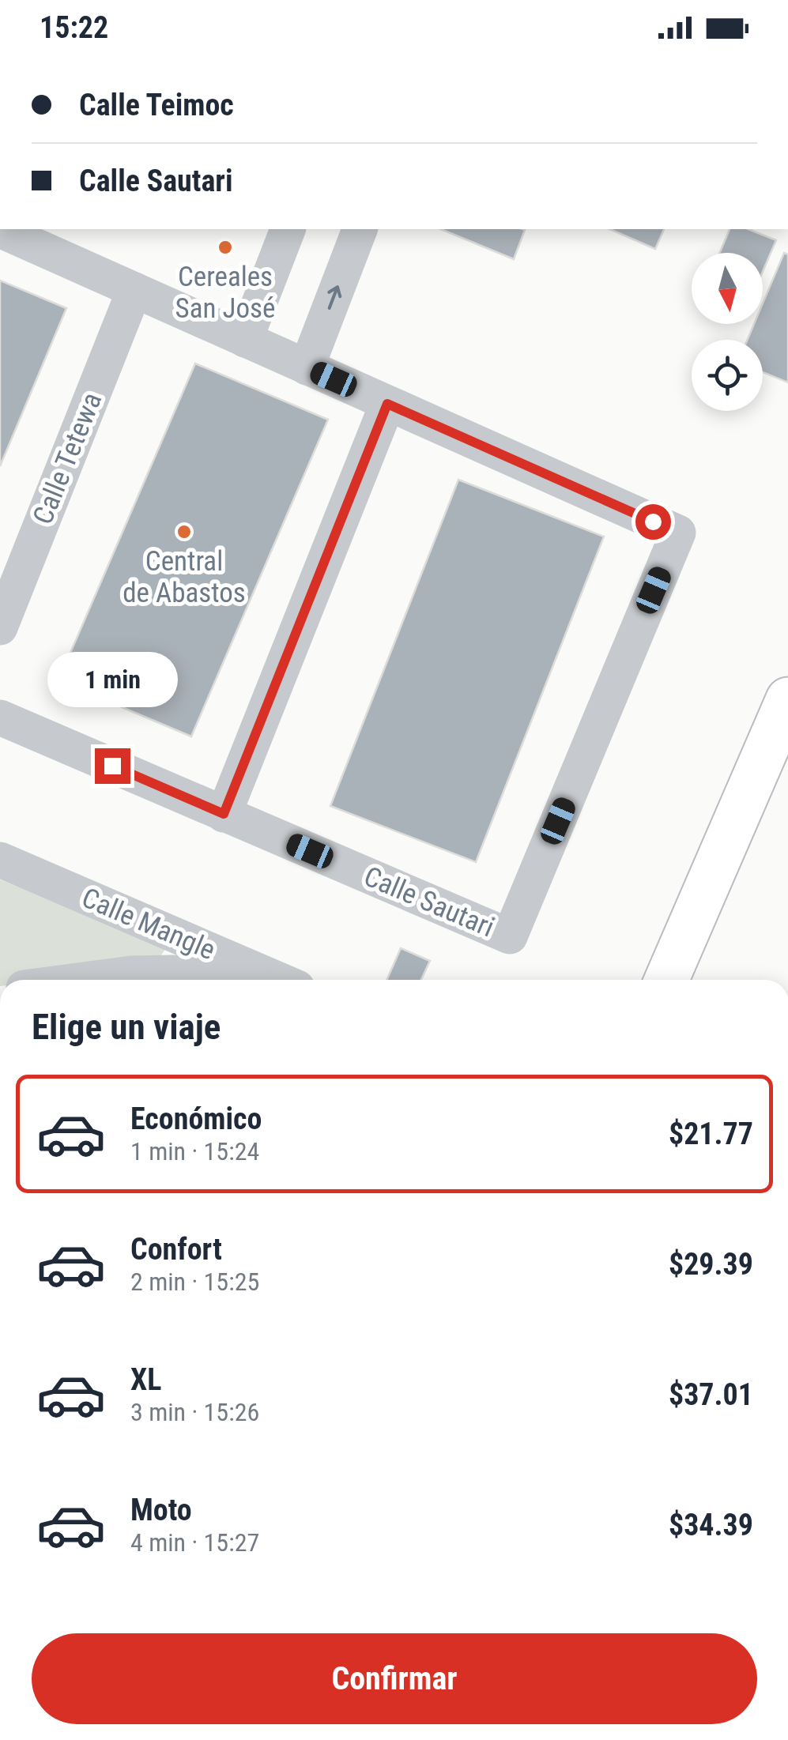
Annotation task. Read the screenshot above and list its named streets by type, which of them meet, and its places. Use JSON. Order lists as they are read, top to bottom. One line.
{"streets":{"street":["Calle Tetewa","Calle Sautari","Calle Mangle"]},"places":["Cereales San José","Central de Abastos"],"north":"bottom","page":{"status":"15:22","banner":["Calle Teimoc","Calle Sautari"],"bubble":"1 min","heading":"Elige un viaje","list":[{"name":"Económico","note":"1 min · 15:24","value":"$21.77"},{"name":"Confort","note":"2 min · 15:25","value":"$29.39"},{"name":"XL","note":"3 min · 15:26","value":"$37.01"},{"name":"Moto","note":"4 min · 15:27","value":"$34.39"}],"buttons":"Confirmar"}}
